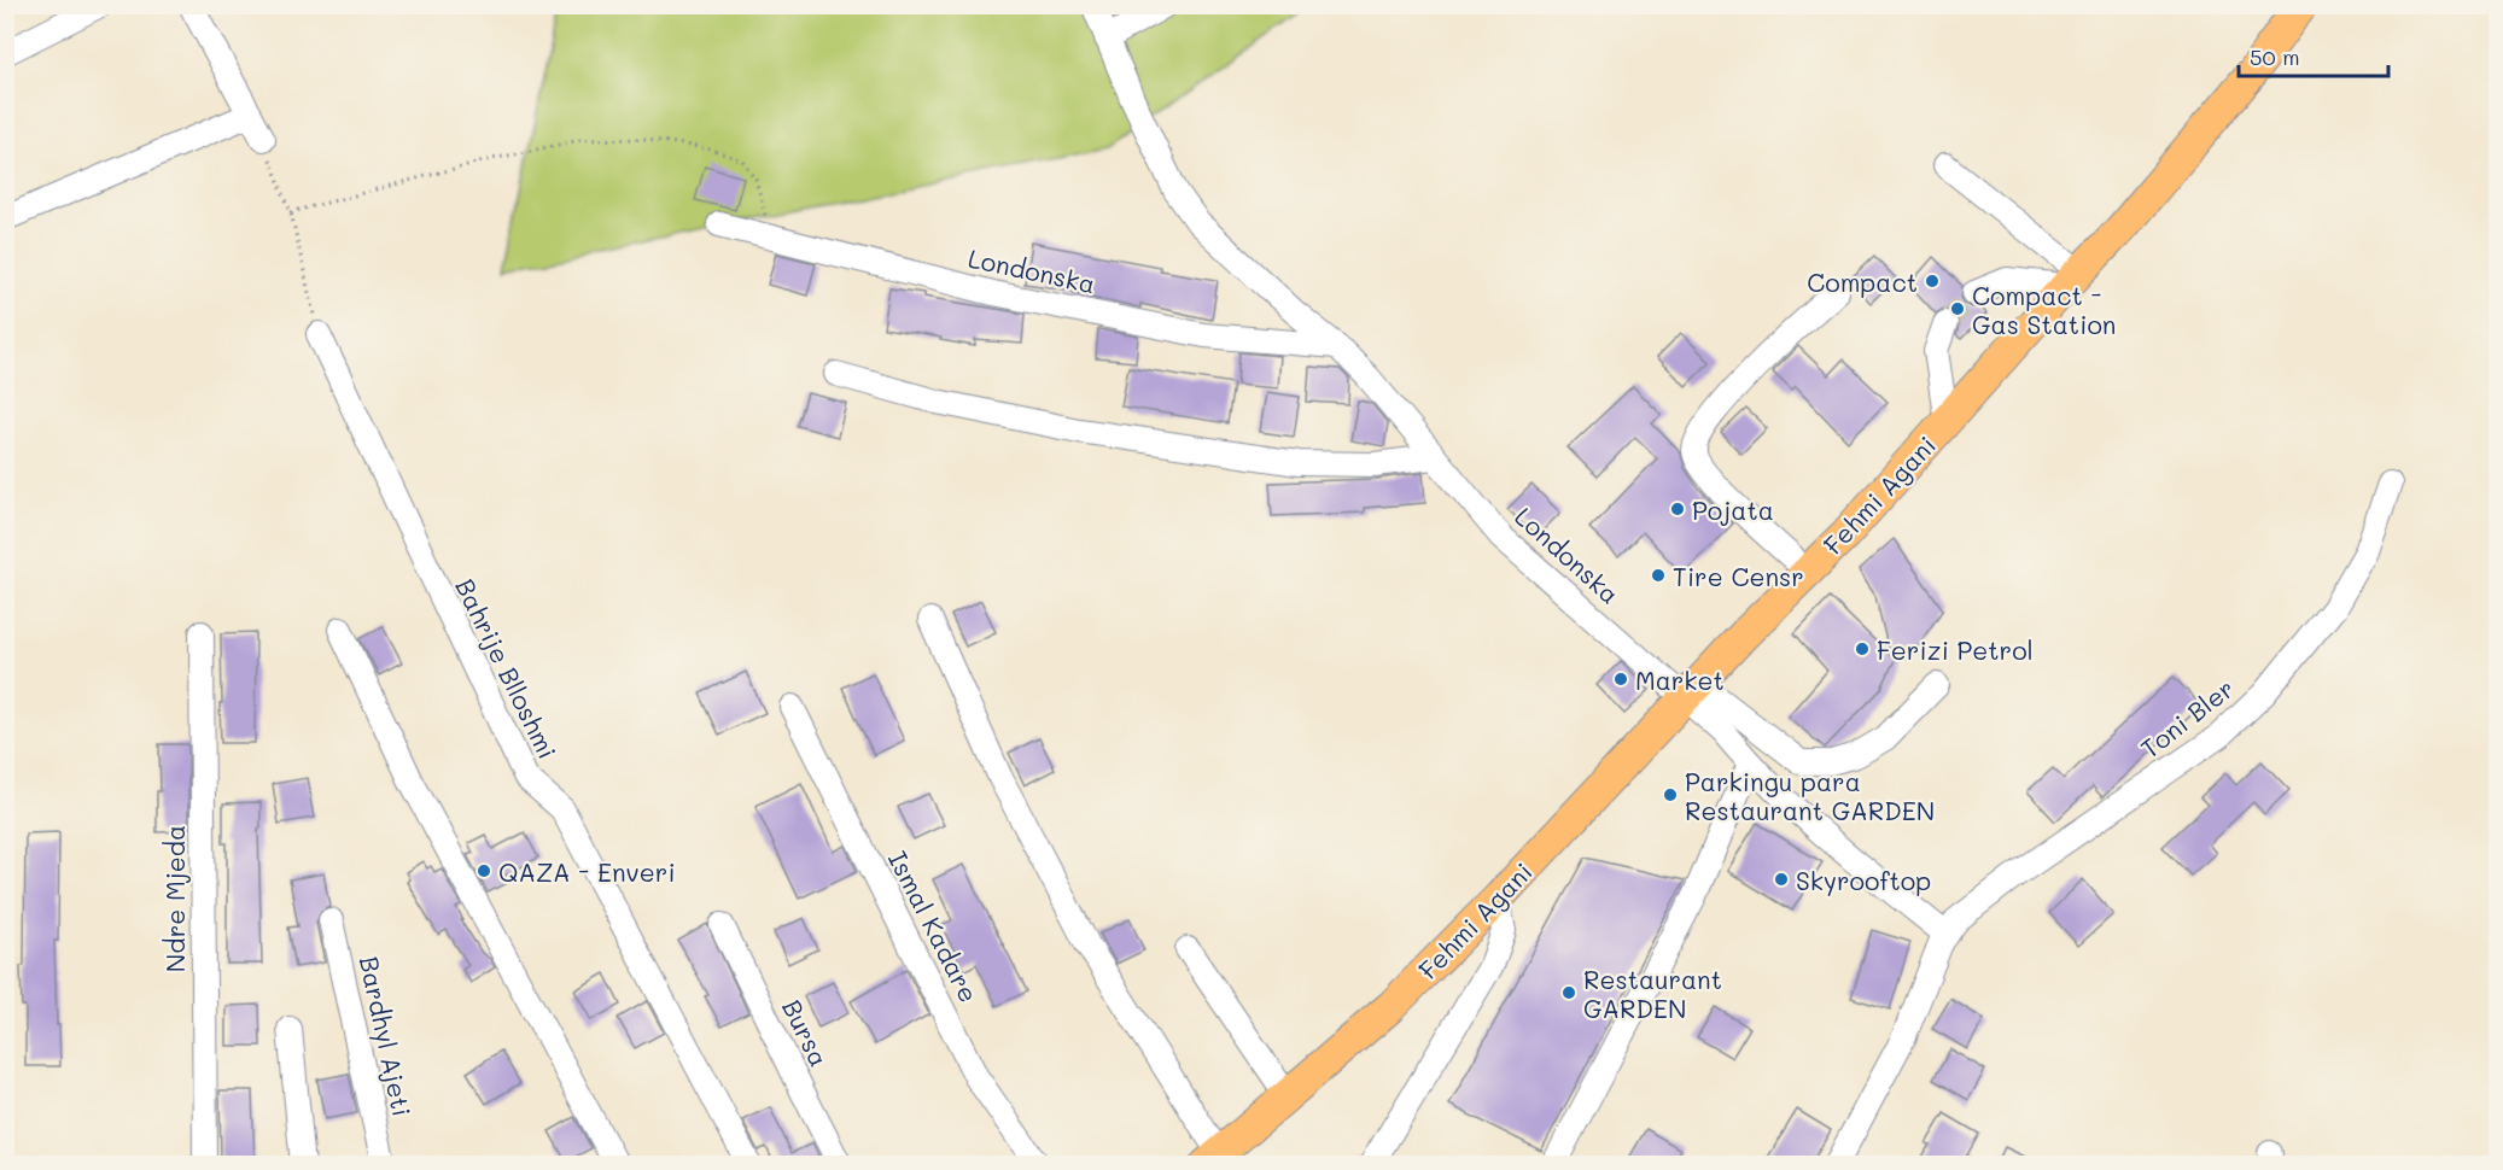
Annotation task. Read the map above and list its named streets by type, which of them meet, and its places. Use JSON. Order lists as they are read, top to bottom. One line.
{"streets":{"main road":["Fehmi Agani"],"street":["Londonska","Bahrije Blloshmi","Toni Bler","Ndre Mjeda","Ismal Kadare","Bursa","Bardhyl Ajeti"]},"crossings":[["Londonska","Fehmi Agani"]],"places":["Compact","Compact - Gas Station","Pojata","Tire Censr","Ferizi Petrol","Market","Parkingu para Restaurant GARDEN","QAZA - Enveri","Skyrooftop","Restaurant GARDEN"],"scale_bar":"50 m"}
